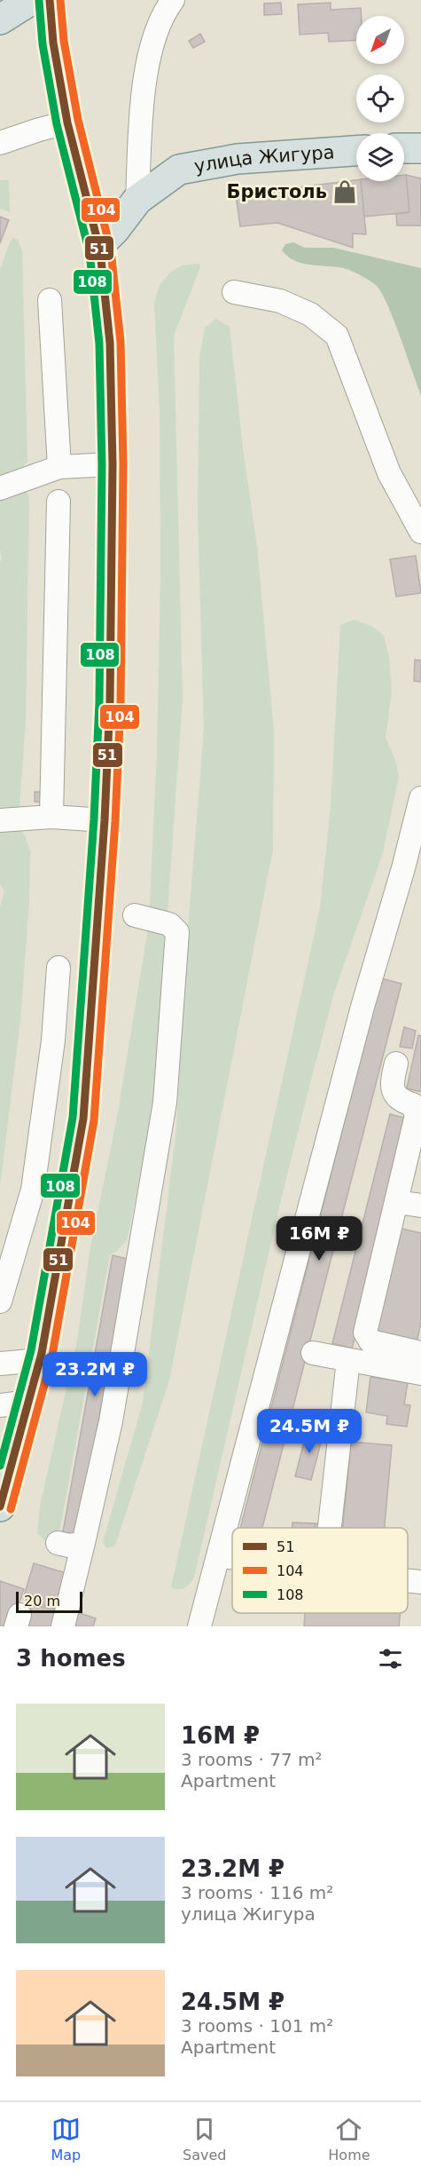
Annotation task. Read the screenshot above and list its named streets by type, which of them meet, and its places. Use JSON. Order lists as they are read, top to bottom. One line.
{"streets":{"main road":["улица Жигура"]},"places":{"shop":["Бристоль"]},"lines":["transit line 51","transit line 104","transit line 108"],"legend":["51","104","108"],"scale_bar":"20 m","north":"bottom left","page":{"price":["16M ₽","23.2M ₽","24.5M ₽"],"scale":"20 m","heading":"3 homes","list":[{"name":"16M ₽","note":"3 rooms · 77 m² · Apartment"},{"name":"23.2M ₽","note":"3 rooms · 116 m² · улица Жигура"},{"name":"24.5M ₽","note":"3 rooms · 101 m² · Apartment"}],"tabs":["Map","Saved","Home"]}}
